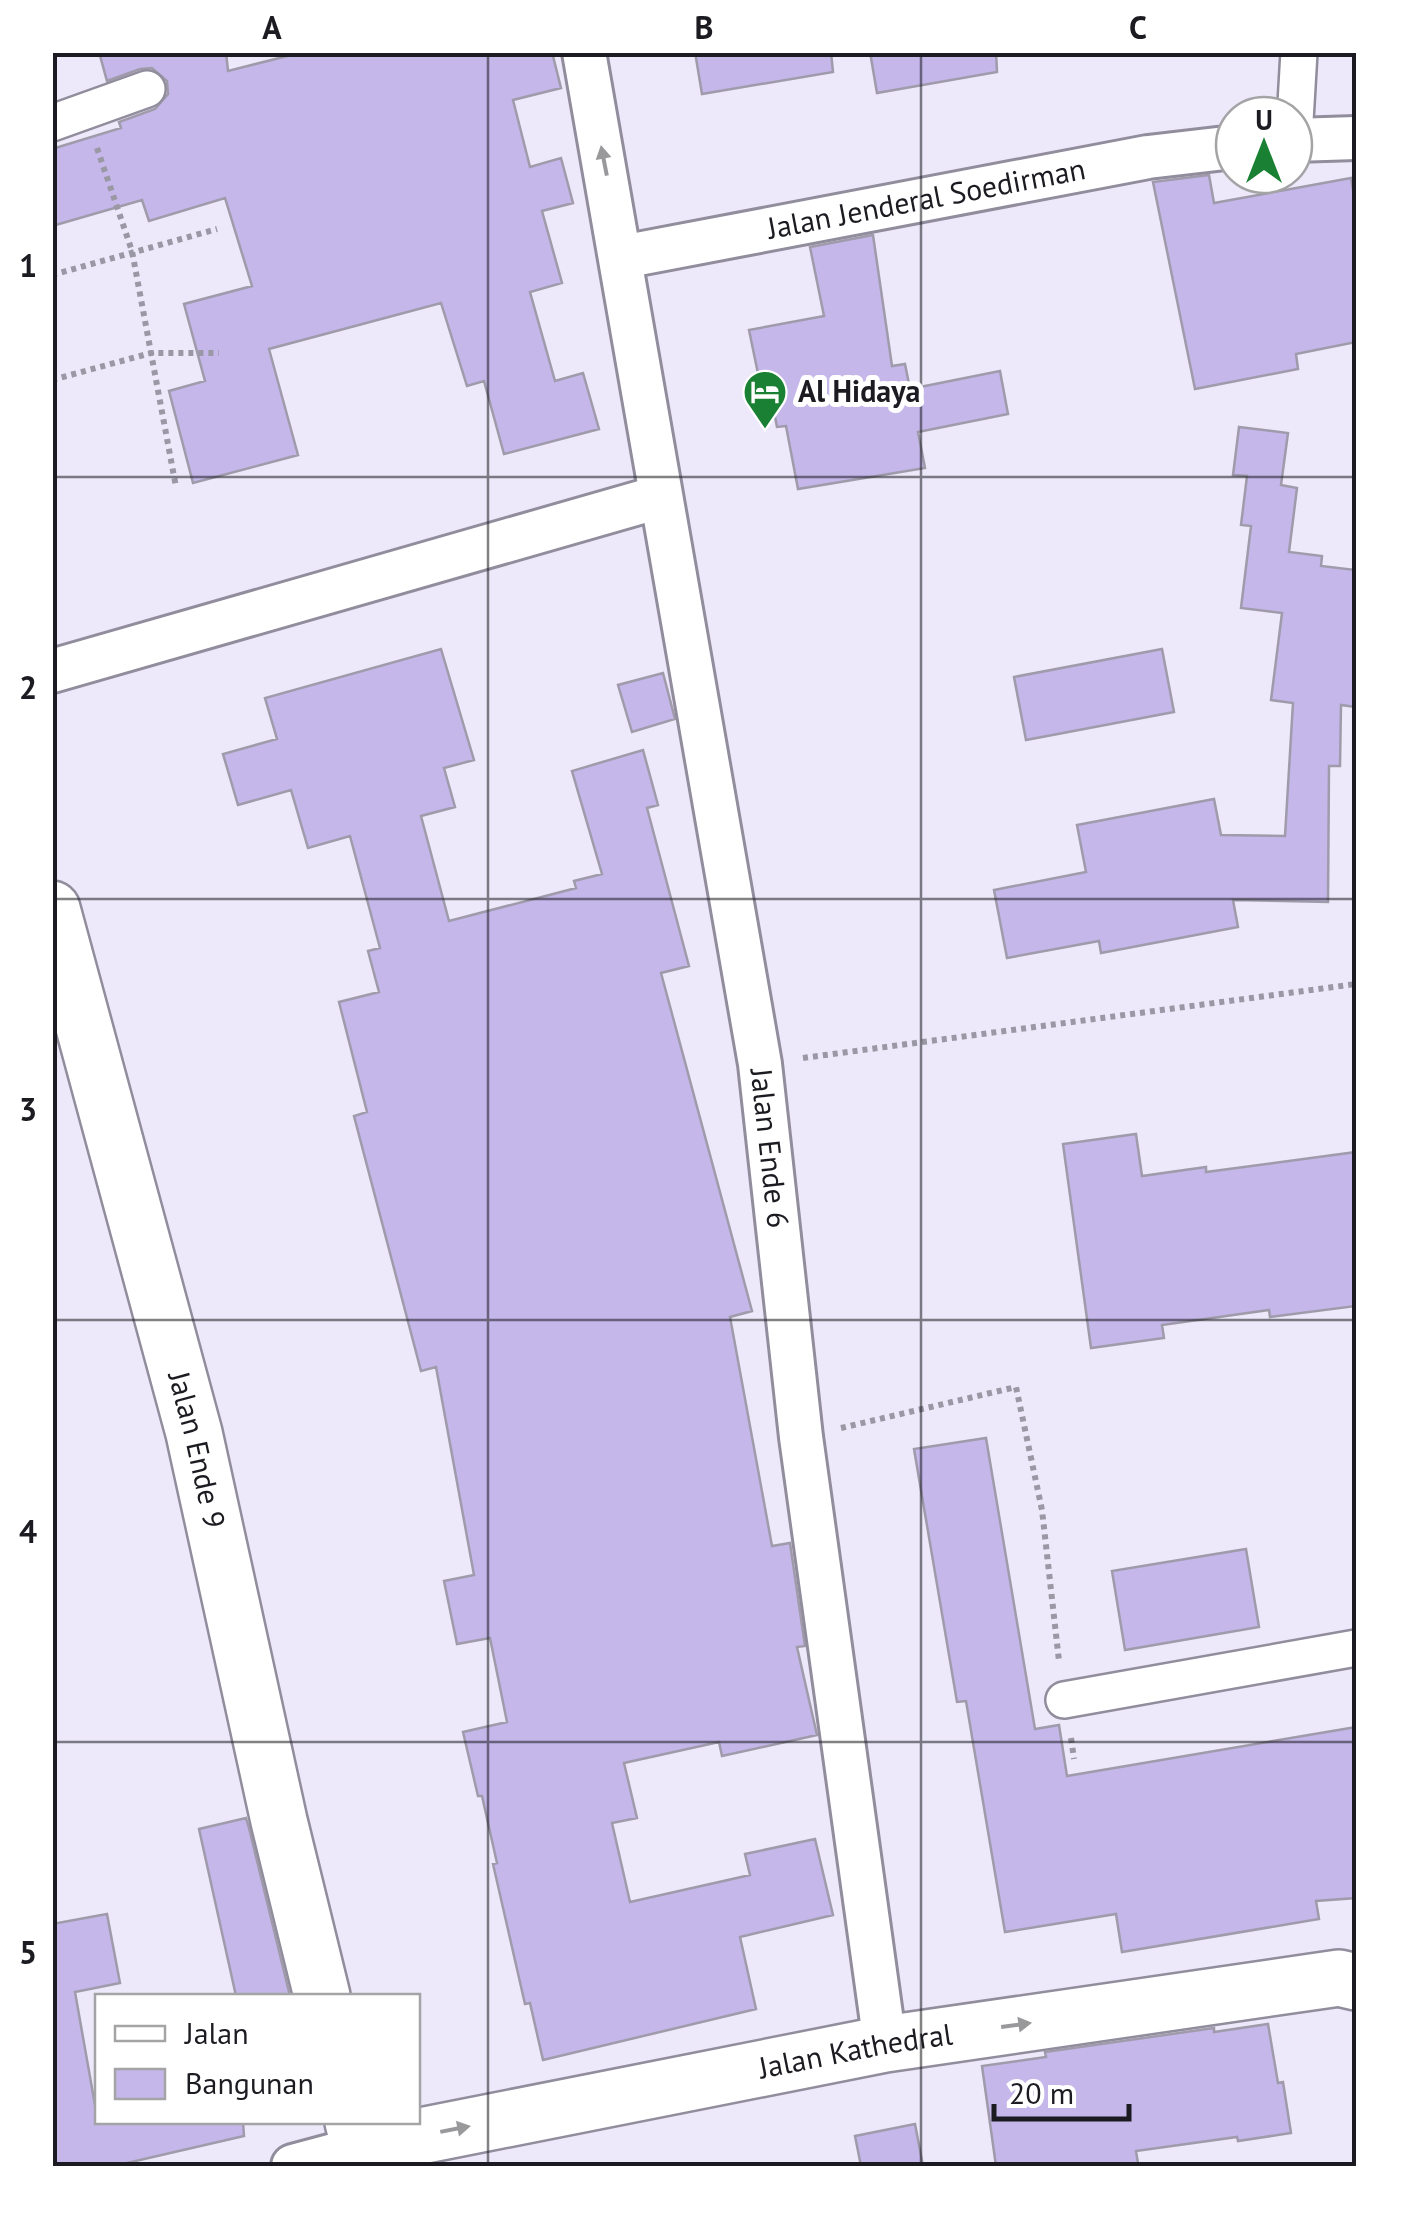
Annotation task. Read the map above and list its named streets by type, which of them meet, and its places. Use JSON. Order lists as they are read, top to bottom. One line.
{"streets":{"highway":["Jalan Ende 9","Jalan Kathedral"],"street":["Jalan Jenderal Soedirman","Jalan Ende 6"]},"crossings":[["Jalan Jenderal Soedirman","Jalan Ende 6"],["Jalan Ende 6","Jalan Kathedral"]],"one_way":["Jalan Kathedral"],"places":{"hotel":["Al Hidaya"]},"legend":["Jalan","Bangunan"],"scale_bar":"20 m","north":"top","grid":{"columns":["A","B","C"],"rows":["1","2","3","4","5"]}}
